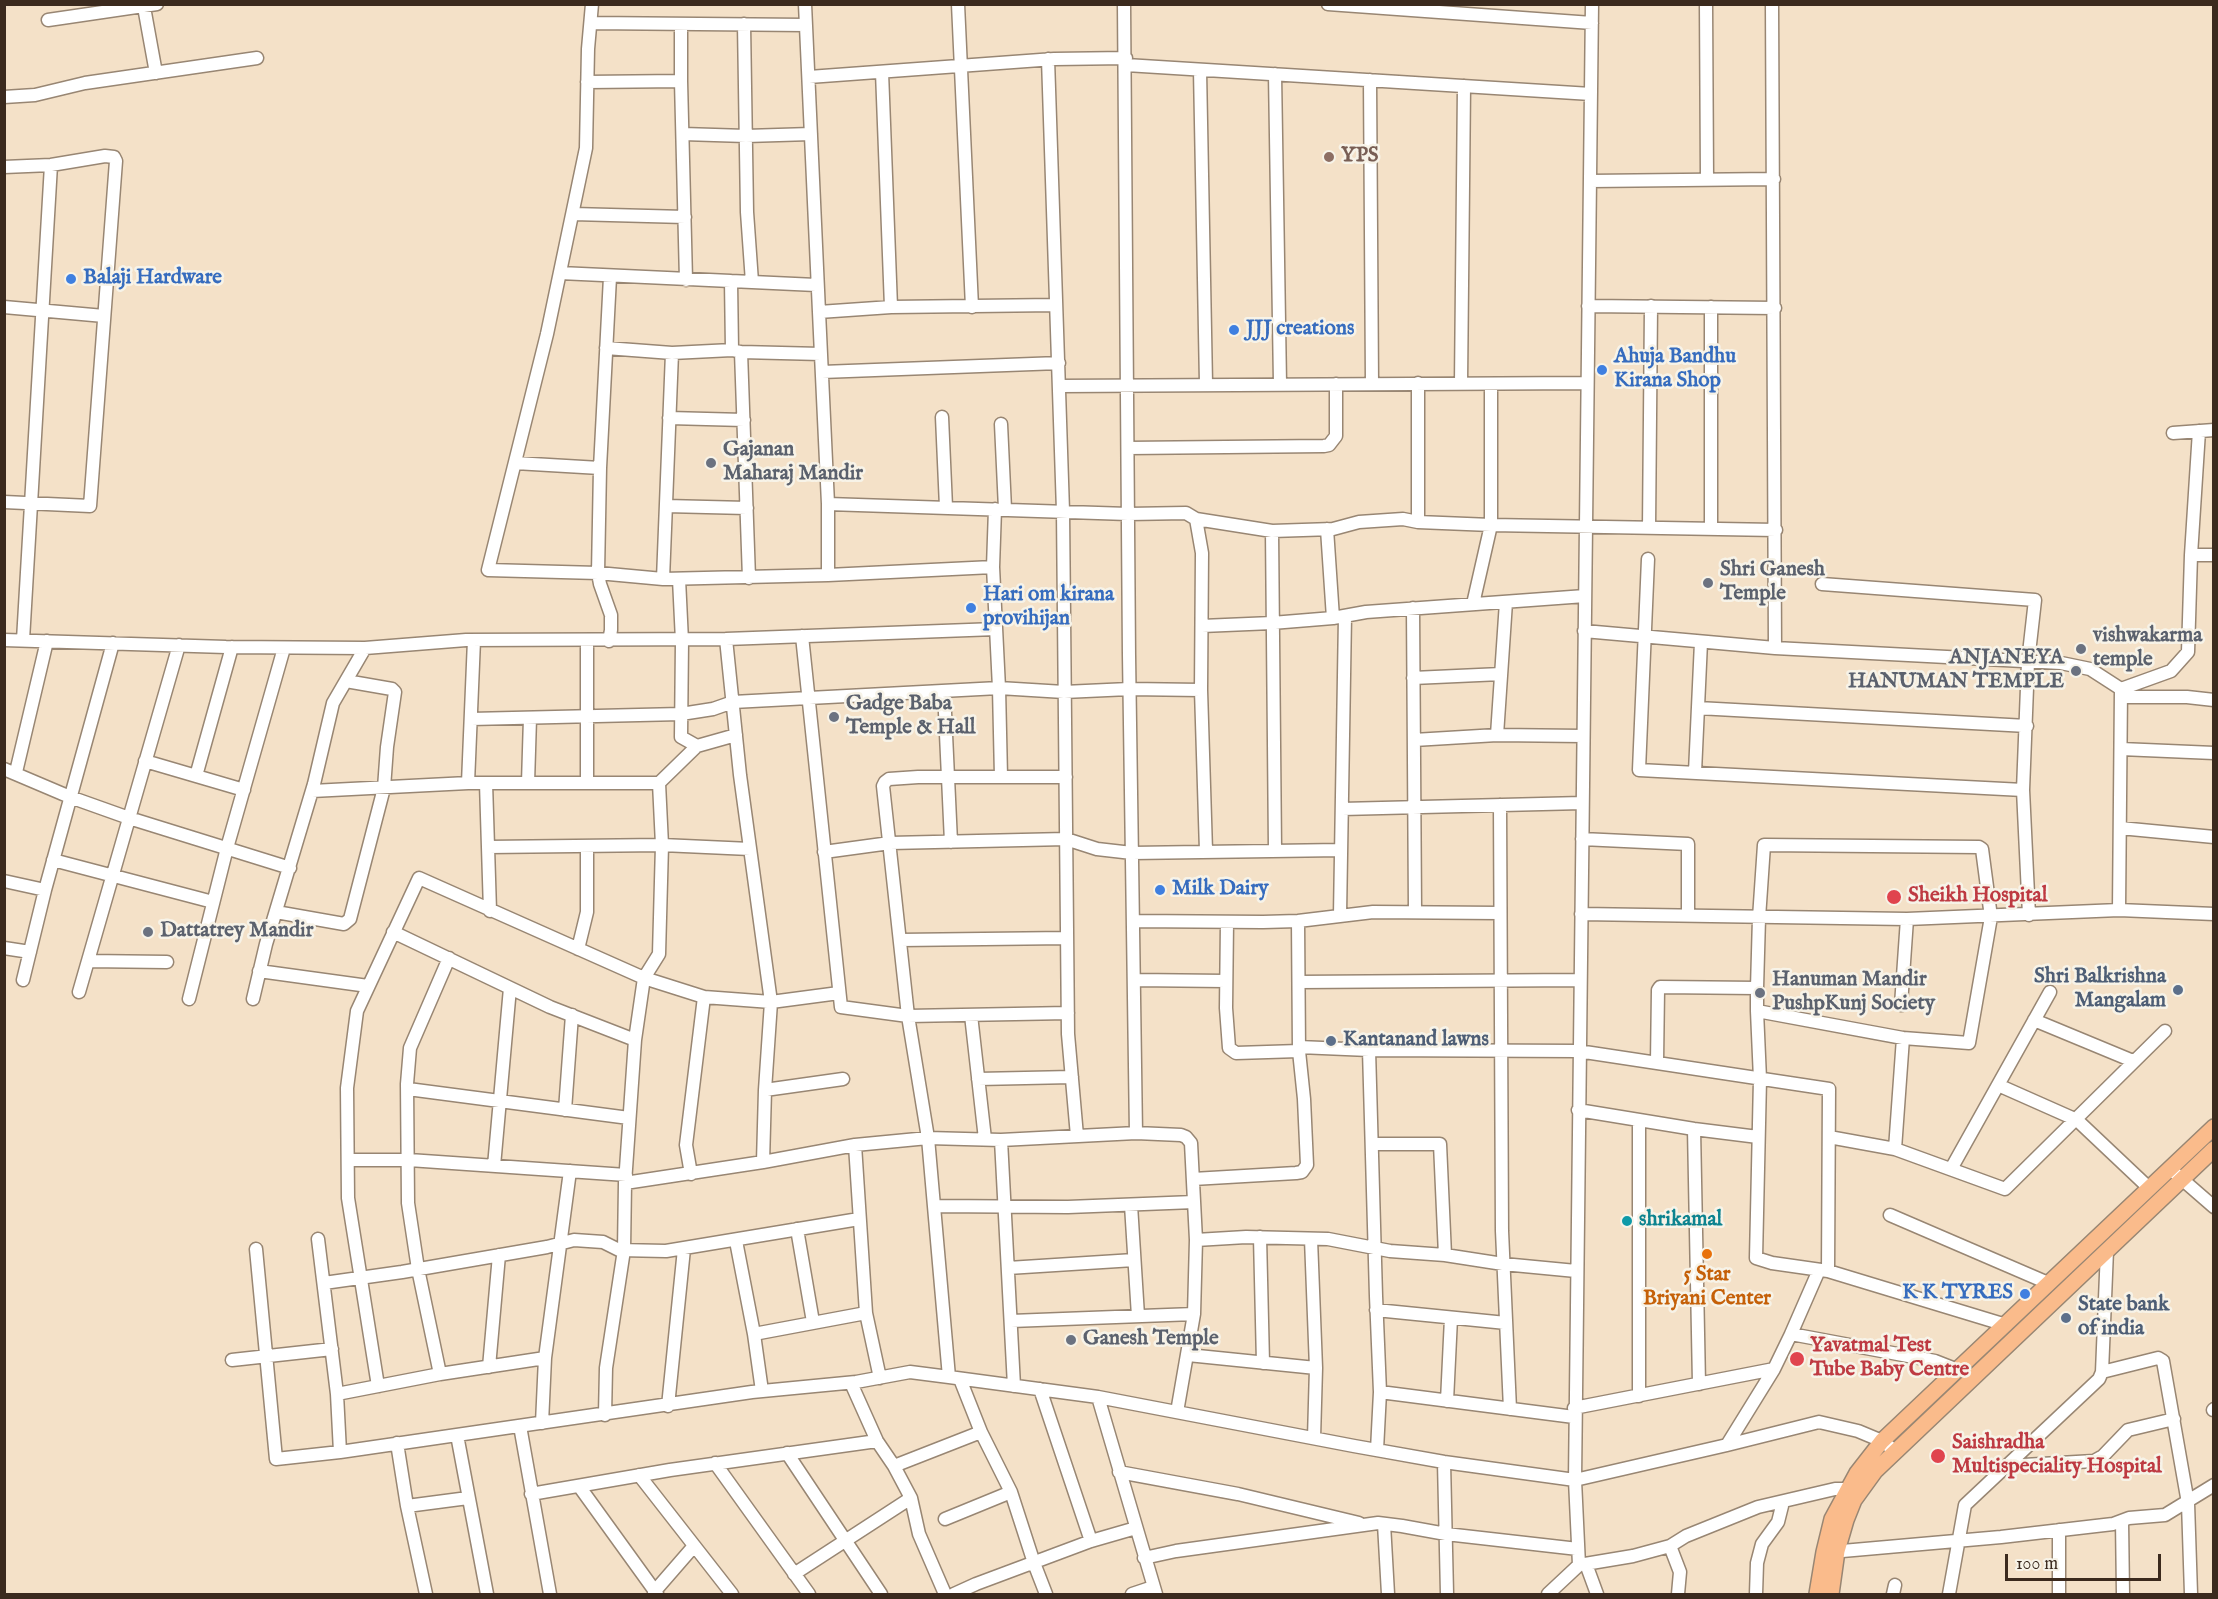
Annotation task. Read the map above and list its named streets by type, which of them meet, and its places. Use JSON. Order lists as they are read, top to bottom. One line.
{"places":["YPS","Balaji Hardware","JJJ creations","Ahuja Bandhu Kirana Shop","Gajanan Maharaj Mandir","Shri Ganesh Temple","Hari om kirana provihijan","vishwakarma temple","ANJANEYA HANUMAN TEMPLE","Gadge Baba Temple & Hall","Milk Dairy","Sheikh Hospital","Dattatrey Mandir","Shri Balkrishna Mangalam","Hanuman Mandir PushpKunj Society","Kantanand lawns","shrikamal","5 Star Briyani Center","K K TYRES","State bank of india","Ganesh Temple","Yavatmal Test Tube Baby Centre","Saishradha Multispeciality Hospital"],"scale_bar":"100 m"}
